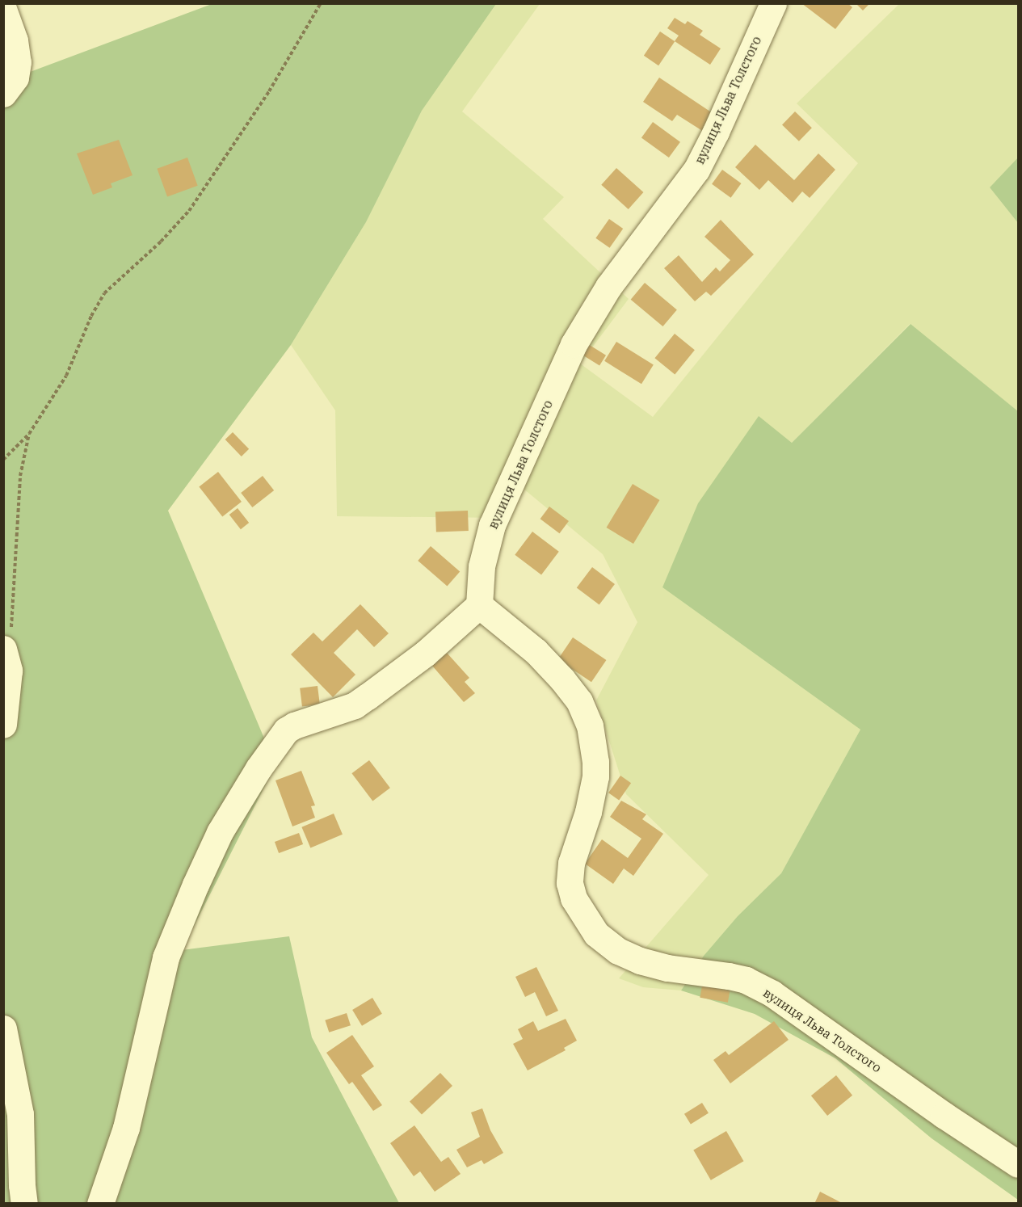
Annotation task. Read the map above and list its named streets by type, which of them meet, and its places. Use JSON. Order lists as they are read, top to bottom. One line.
{"streets":{"street":["вулиця Льва Толстого"]}}
